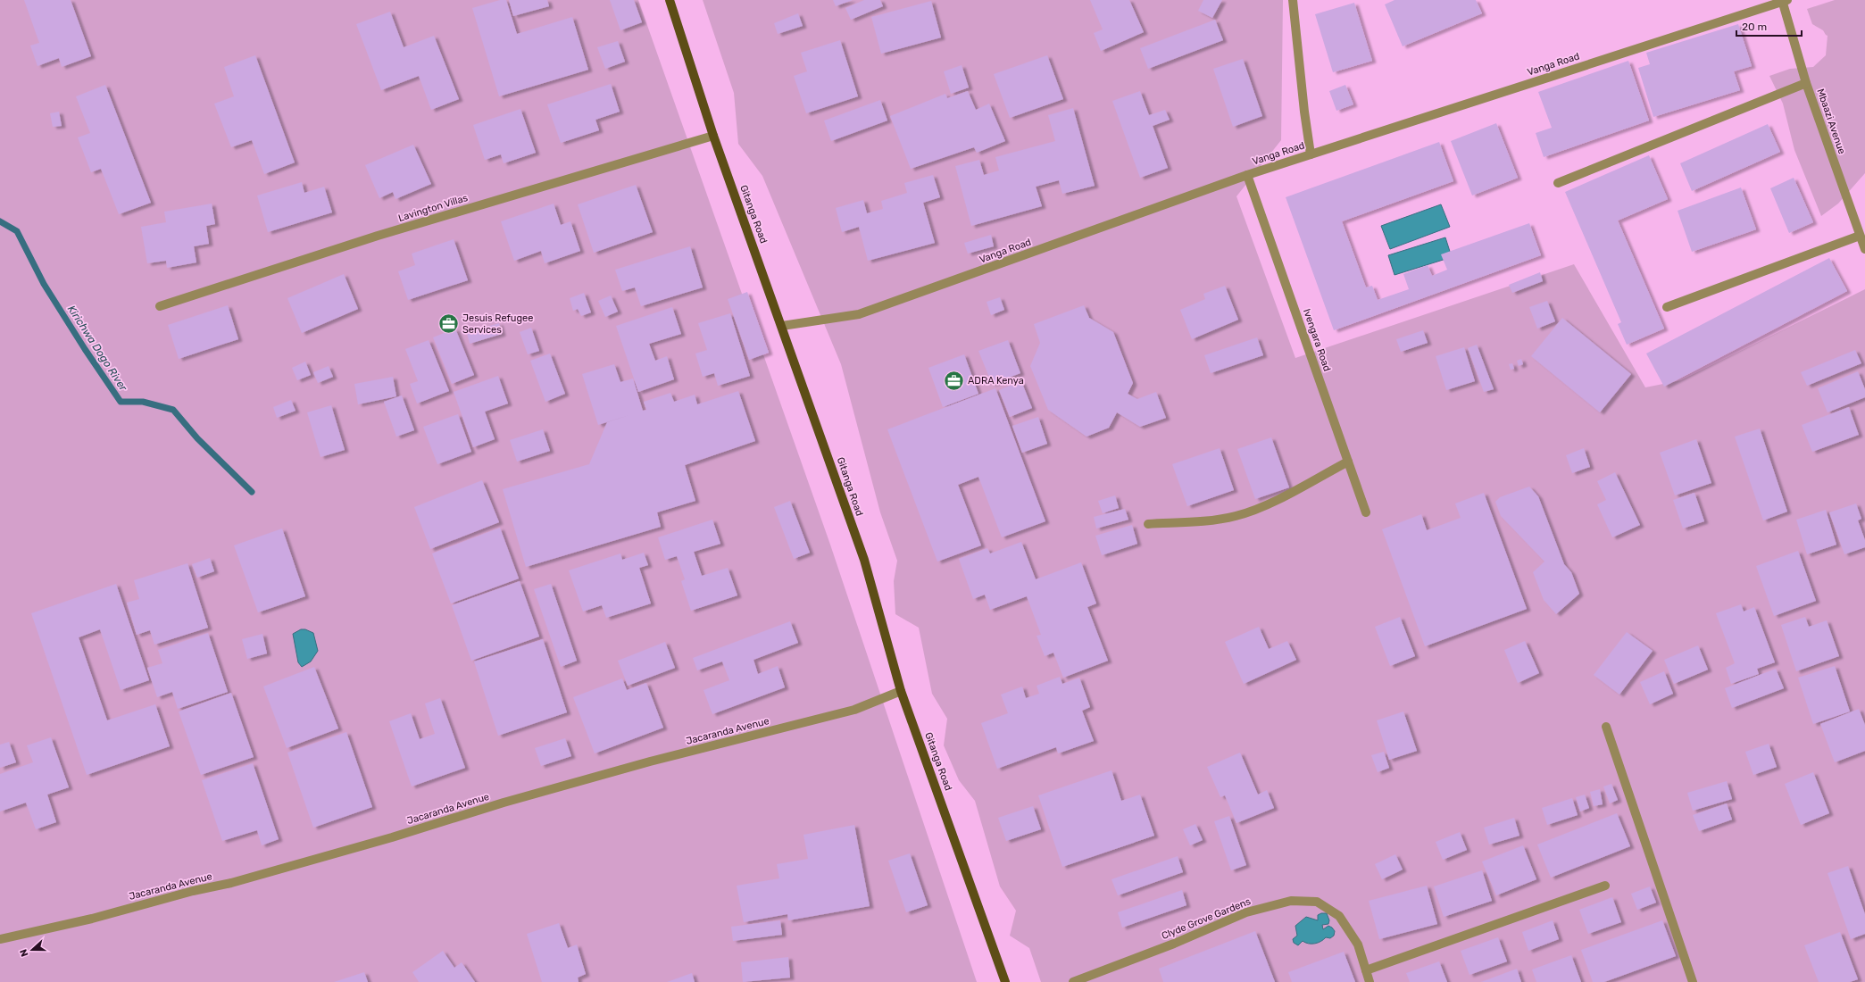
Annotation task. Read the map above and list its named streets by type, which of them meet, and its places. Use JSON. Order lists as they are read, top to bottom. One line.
{"streets":{"main road":["Gitanga Road"],"street":["Vanga Road","Mbaazi Avenue","Lavington Villas","Ivengara Road","Jacaranda Avenue","Clyde Grove Gardens"]},"crossings":[["Vanga Road","Mbaazi Avenue"],["Vanga Road","Gitanga Road"],["Vanga Road","Ivengara Road"],["Lavington Villas","Gitanga Road"],["Gitanga Road","Jacaranda Avenue"]],"water":["Kirichwa Dogo River"],"places":{"office":["Jesuis Refugee Services","ADRA Kenya"]},"scale_bar":"20 m","north":"left"}
